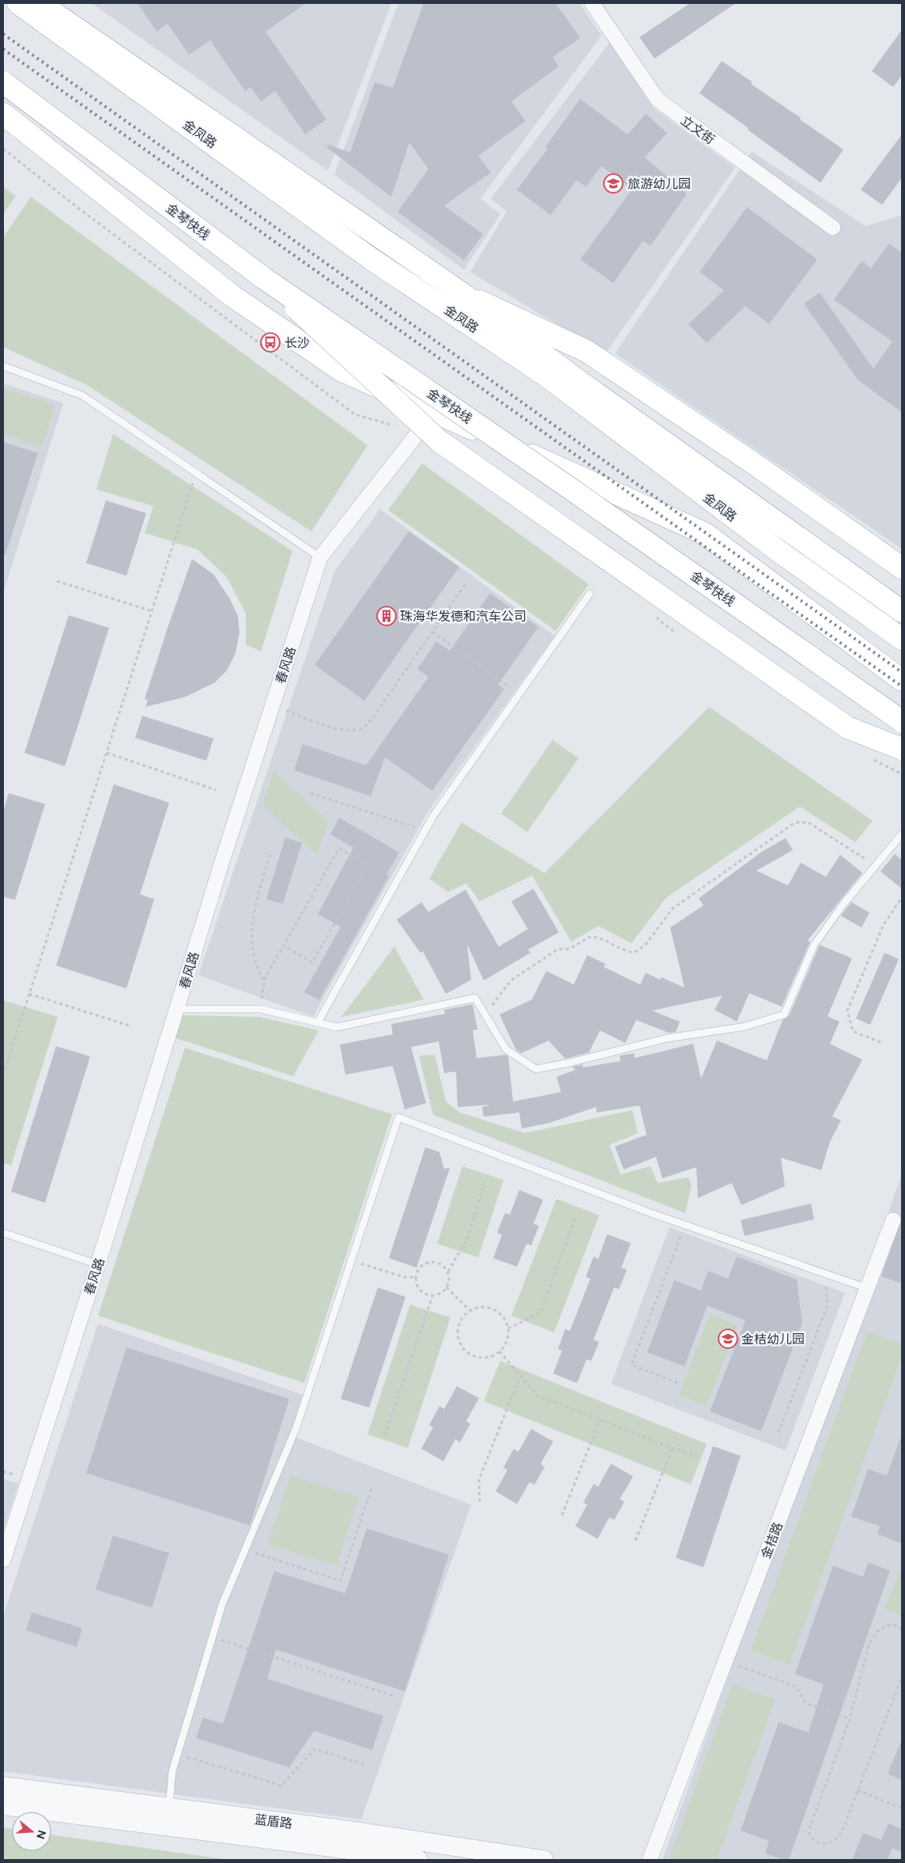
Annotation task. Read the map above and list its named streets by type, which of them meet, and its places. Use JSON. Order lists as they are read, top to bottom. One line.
{"streets":{"main road":["金凤路","金琴快线"],"street":["立文街","春风路","金桔路","蓝盾路"]},"places":{"school or university":["旅游幼儿园","金桔幼儿园"],"bus stop":["长沙"],"building":["珠海华发德和汽车公司"]},"north":"right"}
